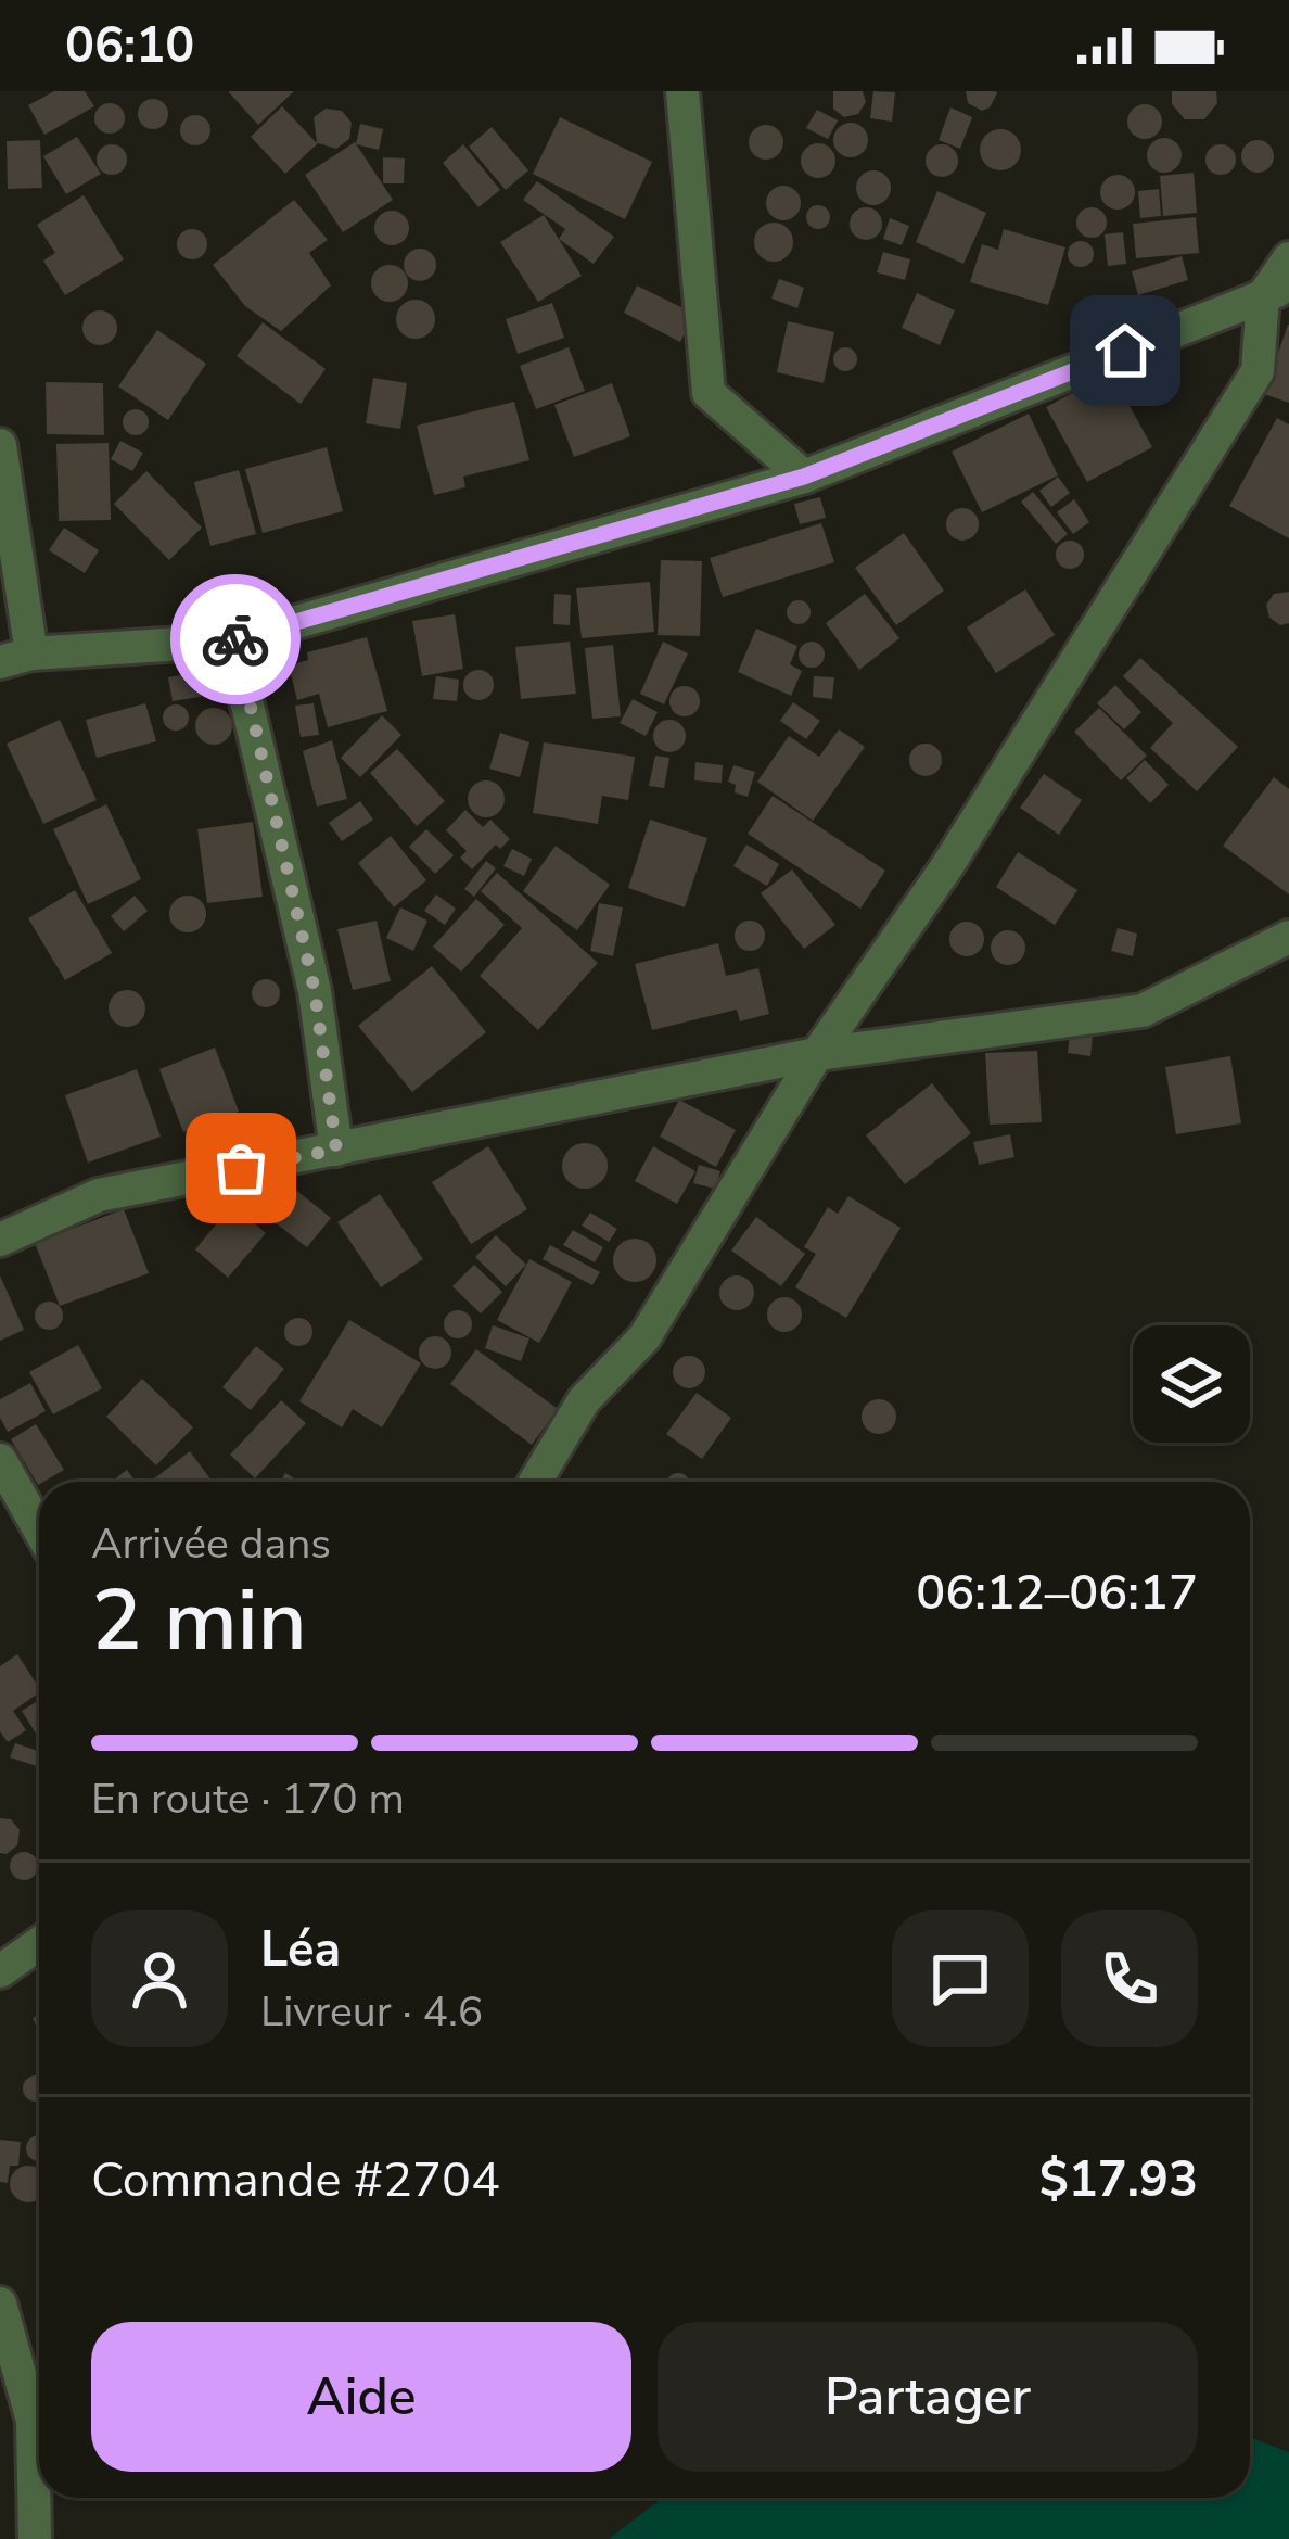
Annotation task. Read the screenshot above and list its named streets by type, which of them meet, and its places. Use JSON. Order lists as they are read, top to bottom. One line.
{"page":{"status":"06:10","heading":["2 min","Arrivée dans","06:12–06:17"],"panel":["Léa","Livreur · 4.6","Commande #2704","$17.93"],"bar":"En route · 170 m","buttons":["Aide","Partager"]}}
